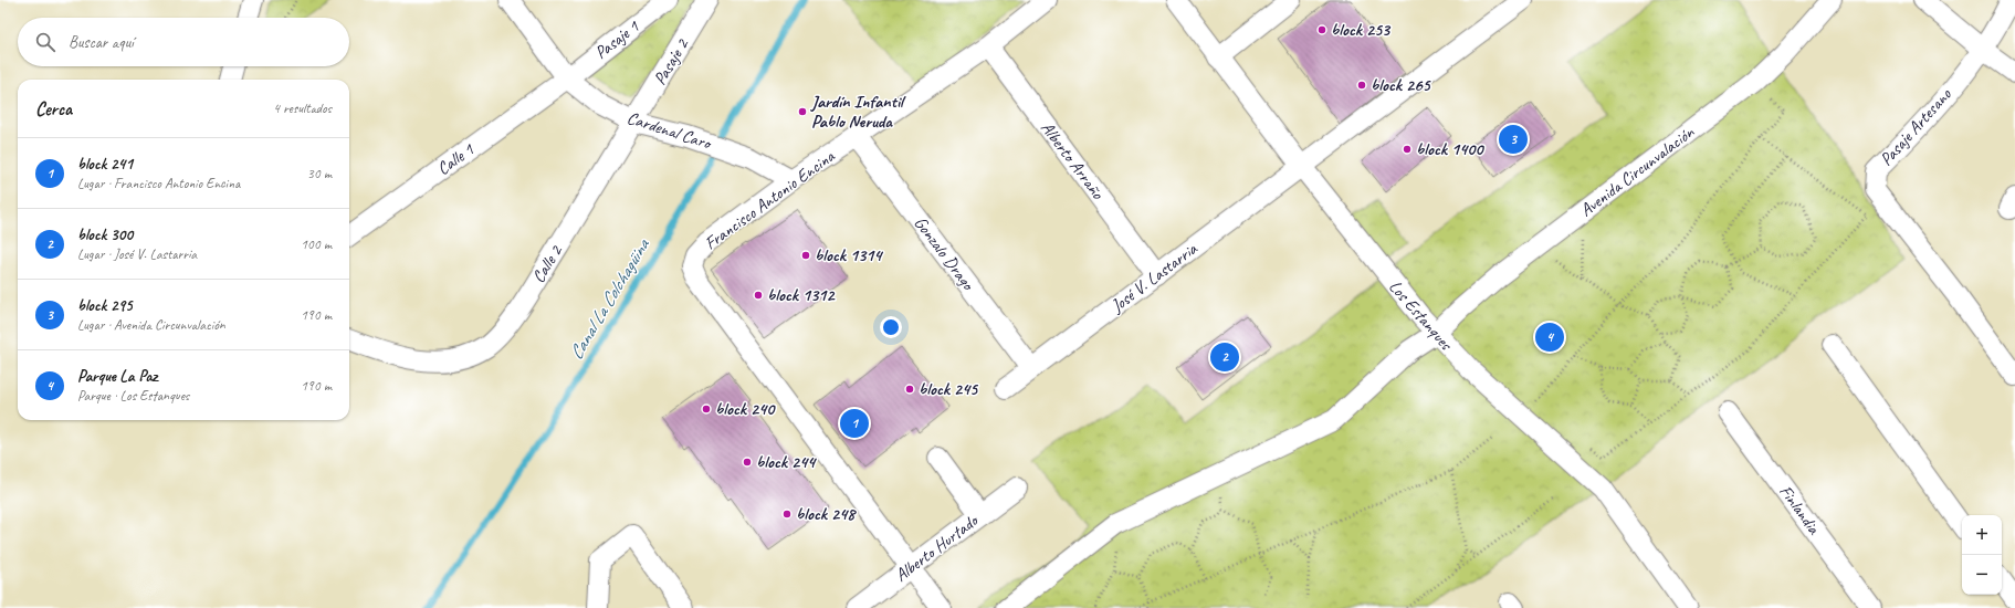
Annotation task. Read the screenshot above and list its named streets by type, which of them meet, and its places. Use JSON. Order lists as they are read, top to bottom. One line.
{"streets":{"street":["Pasaje 1","Pasaje 2","Pasaje Artesano","Cardenal Caro","Calle 1","Alberto Arraño","Avenida Circunvalación","Francisco Antonio Encina","Gonzalo Drago","Calle 2","José V. Lastarria","Los Estanques","Finlandia","Alberto Hurtado"]},"crossings":[["Pasaje 1","Cardenal Caro"],["Pasaje 1","Calle 1"],["Pasaje 2","Cardenal Caro"],["Pasaje 2","Calle 2"],["Cardenal Caro","Calle 1"],["Cardenal Caro","Francisco Antonio Encina"],["Cardenal Caro","Calle 2"],["Alberto Arraño","Francisco Antonio Encina"],["Alberto Arraño","José V. Lastarria"],["Avenida Circunvalación","Los Estanques"],["Francisco Antonio Encina","Gonzalo Drago"],["Francisco Antonio Encina","Alberto Hurtado"],["Gonzalo Drago","José V. Lastarria"],["José V. Lastarria","Los Estanques"]],"water":["Canal La Colchagüina"],"places":["block 253","block 265","Jardín Infantil Pablo Neruda","block 1400","block 1314","block 1312","block 245","block 240","block 244","block 248"],"page":{"search":"Buscar aquí","heading":["Cerca","4 resultados"],"pins":["3","4","2","1"],"list":[{"mark":"1","name":"block 241","note":"Lugar · Francisco Antonio Encina","value":"30 m"},{"mark":"2","name":"block 300","note":"Lugar · José V. Lastarria","value":"100 m"},{"mark":"3","name":"block 295","note":"Lugar · Avenida Circunvalación","value":"190 m"},{"mark":"4","name":"Parque La Paz","note":"Parque · Los Estanques","value":"190 m"}],"map_buttons":["+","−"]}}
